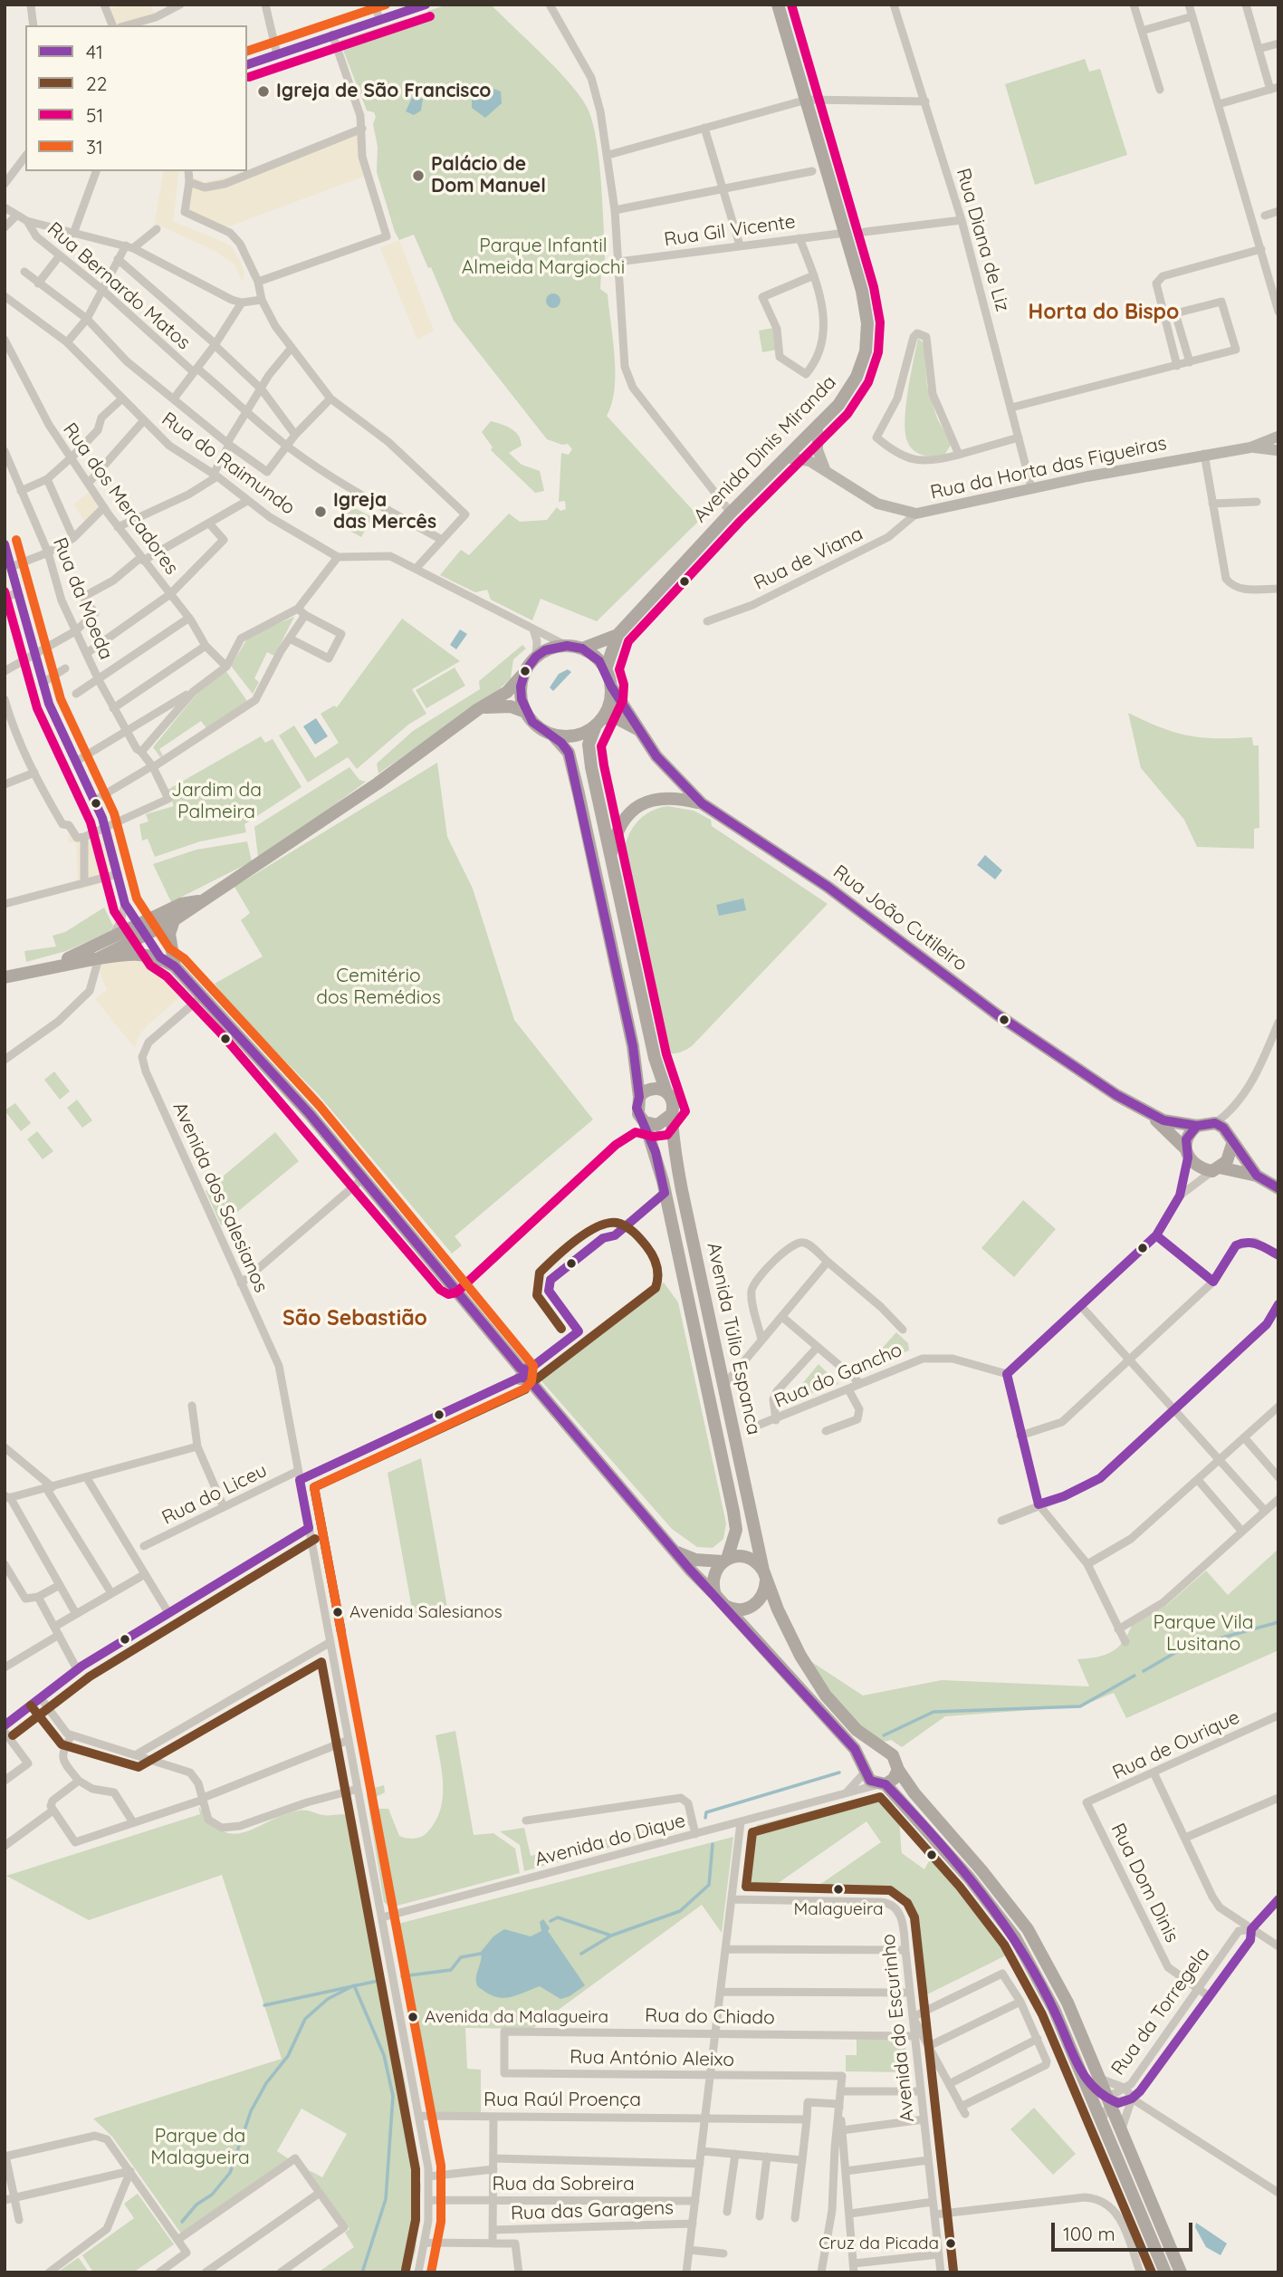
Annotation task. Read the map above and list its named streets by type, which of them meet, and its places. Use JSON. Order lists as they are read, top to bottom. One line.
{"streets":{"main road":["Avenida Dinis Miranda","Rua João Cutileiro","Avenida Túlio Espanca"],"street":["Rua Gil Vicente","Rua Diana de Liz","Rua Bernardo Matos","Rua do Raimundo","Rua da Horta das Figueiras","Rua dos Mercadores","Rua de Viana","Rua da Moeda","Avenida dos Salesianos","Rua do Gancho","Rua do Liceu","Rua de Ourique","Avenida do Dique","Rua Dom Dinis","Rua da Torregela","Rua do Chiado","Avenida do Escurinho","Rua António Aleixo","Rua Raúl Proença","Rua da Sobreira","Rua das Garagens"]},"crossings":[["Rua Gil Vicente","Avenida Dinis Miranda"],["Rua Diana de Liz","Rua da Horta das Figueiras"],["Avenida Dinis Miranda","Rua da Horta das Figueiras"],["Avenida Dinis Miranda","Rua João Cutileiro"],["Avenida Dinis Miranda","Avenida Túlio Espanca"],["Rua da Horta das Figueiras","Rua de Viana"],["Rua João Cutileiro","Avenida Túlio Espanca"],["Avenida dos Salesianos","Rua do Liceu"],["Avenida Túlio Espanca","Avenida do Dique"],["Avenida Túlio Espanca","Rua da Torregela"],["Rua de Ourique","Rua Dom Dinis"],["Rua Dom Dinis","Rua da Torregela"],["Rua do Chiado","Avenida do Escurinho"],["Rua do Chiado","Rua António Aleixo"]],"districts":["Horta do Bispo","São Sebastião"],"parks":["Parque Infantil Almeida Margiochi","Jardim da Palmeira","Cemitério dos Remédios","Parque Vila Lusitano","Parque da Malagueira"],"places":["Igreja de São Francisco","Palácio de Dom Manuel","Igreja das Mercês","Avenida Salesianos","Malagueira","Avenida da Malagueira","Cruz da Picada"],"lines":["transit line 41","transit line 51","transit line 31","transit line 22"],"legend":["41","22","51","31"],"scale_bar":"100 m"}
